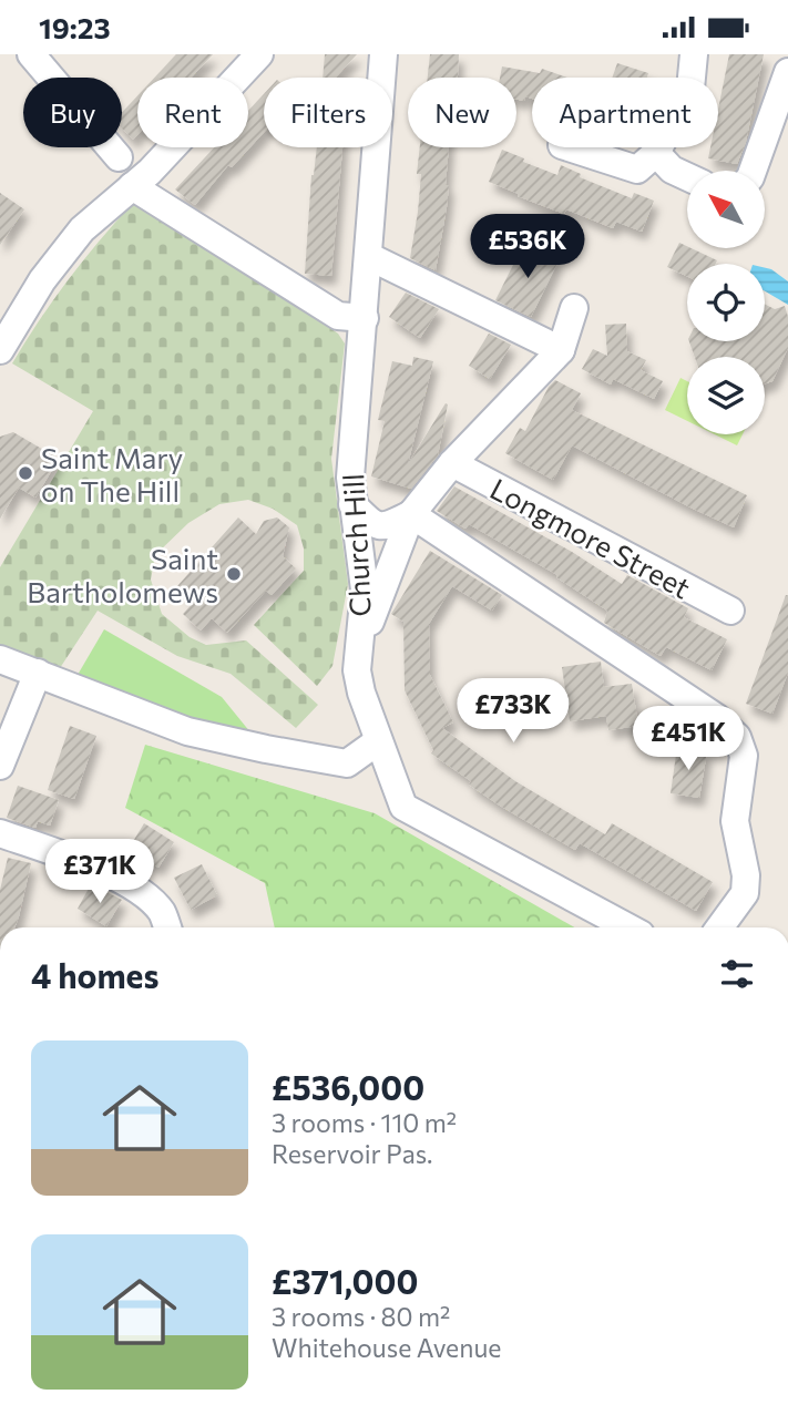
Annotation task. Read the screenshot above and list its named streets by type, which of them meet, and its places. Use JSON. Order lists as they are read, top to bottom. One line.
{"streets":{"street":["Longmore Street","Church Hill"]},"places":["Saint Mary on The Hill","Saint Bartholomews"],"north":"top left","page":{"status":"19:23","chip":["Buy","Rent","Filters","New","Apartment"],"price":["£536K","£733K","£451K","£371K"],"heading":"4 homes","list":[{"name":"£536,000","note":"3 rooms · 110 m² · Reservoir Pas."},{"name":"£371,000","note":"3 rooms · 80 m² · Whitehouse Avenue"}]}}
